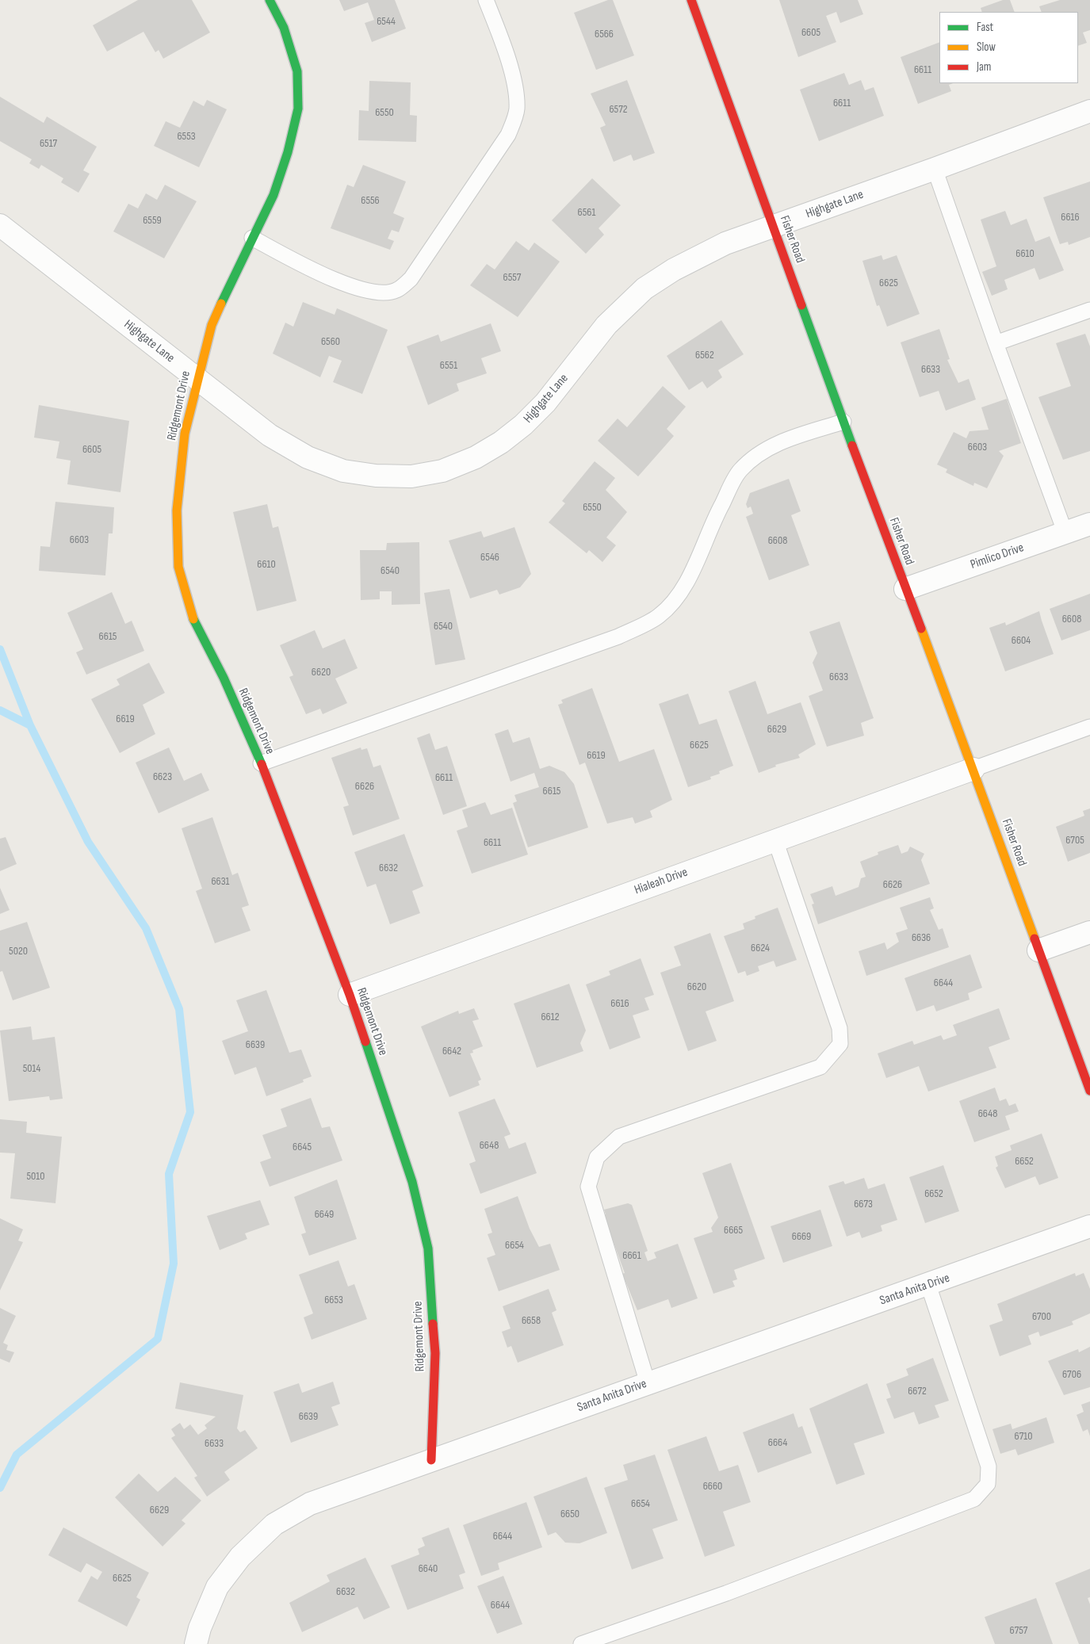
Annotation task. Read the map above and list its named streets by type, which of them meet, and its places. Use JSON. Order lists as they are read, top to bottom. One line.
{"streets":{"street":["Highgate Lane","Fisher Road","Ridgemont Drive","Pimlico Drive","Hialeah Drive","Santa Anita Drive"]},"crossings":[["Highgate Lane","Fisher Road"],["Highgate Lane","Ridgemont Drive"],["Fisher Road","Pimlico Drive"],["Fisher Road","Hialeah Drive"],["Ridgemont Drive","Hialeah Drive"],["Ridgemont Drive","Santa Anita Drive"]],"house_numbers":["6544","6605","6566","6611","6611","6572","6550","6553","6517","6556","6561","6616","6559","6610","6557","6625","6560","6562","6551","6633","6603","6605","6550","6603","6608","6546","6610","6540","6608","6540","6615","6604","6620","6633","6619","6629","6625","6619","6623","6611","6626","6615","6705","6611","6632","6631","6626","6636","6624","5020","6644","6620","6616","6612","6639","6642","5014","6648","6648","6645","6652","5010","6652","6673","6649","6665","6669","6654","6661","6653","6700","6658","6706","6672","6639","6710","6664","6633","6660","6654","6629","6650","6644","6640","6625","6632","6644","6757"],"legend":["Fast","Slow","Jam"]}
